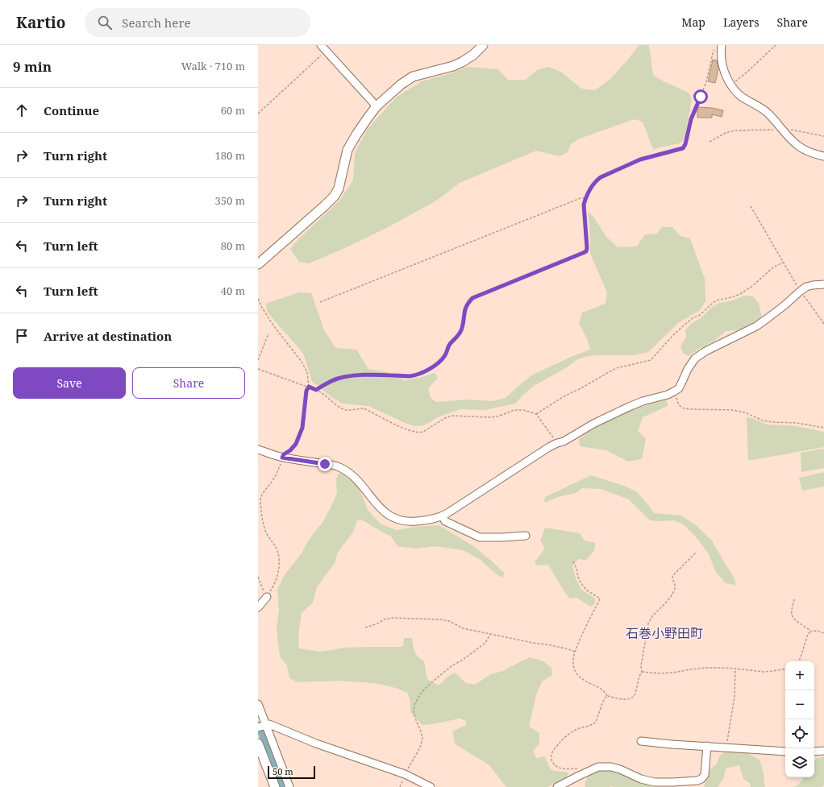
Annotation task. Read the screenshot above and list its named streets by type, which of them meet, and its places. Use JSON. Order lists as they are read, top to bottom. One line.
{"districts":["石巻小野田町"],"scale_bar":"50 m","page":{"header":"Kartio","search":"Search here","nav":["Map","Layers","Share"],"heading":["9 min","Walk · 710 m"],"list":[["Continue","60 m"],["Turn right","180 m"],["Turn right","350 m"],["Turn left","80 m"],["Turn left","40 m"],"Arrive at destination"],"buttons":["Save","Share"],"map_buttons":["+","−"],"scale":"50 m"}}
